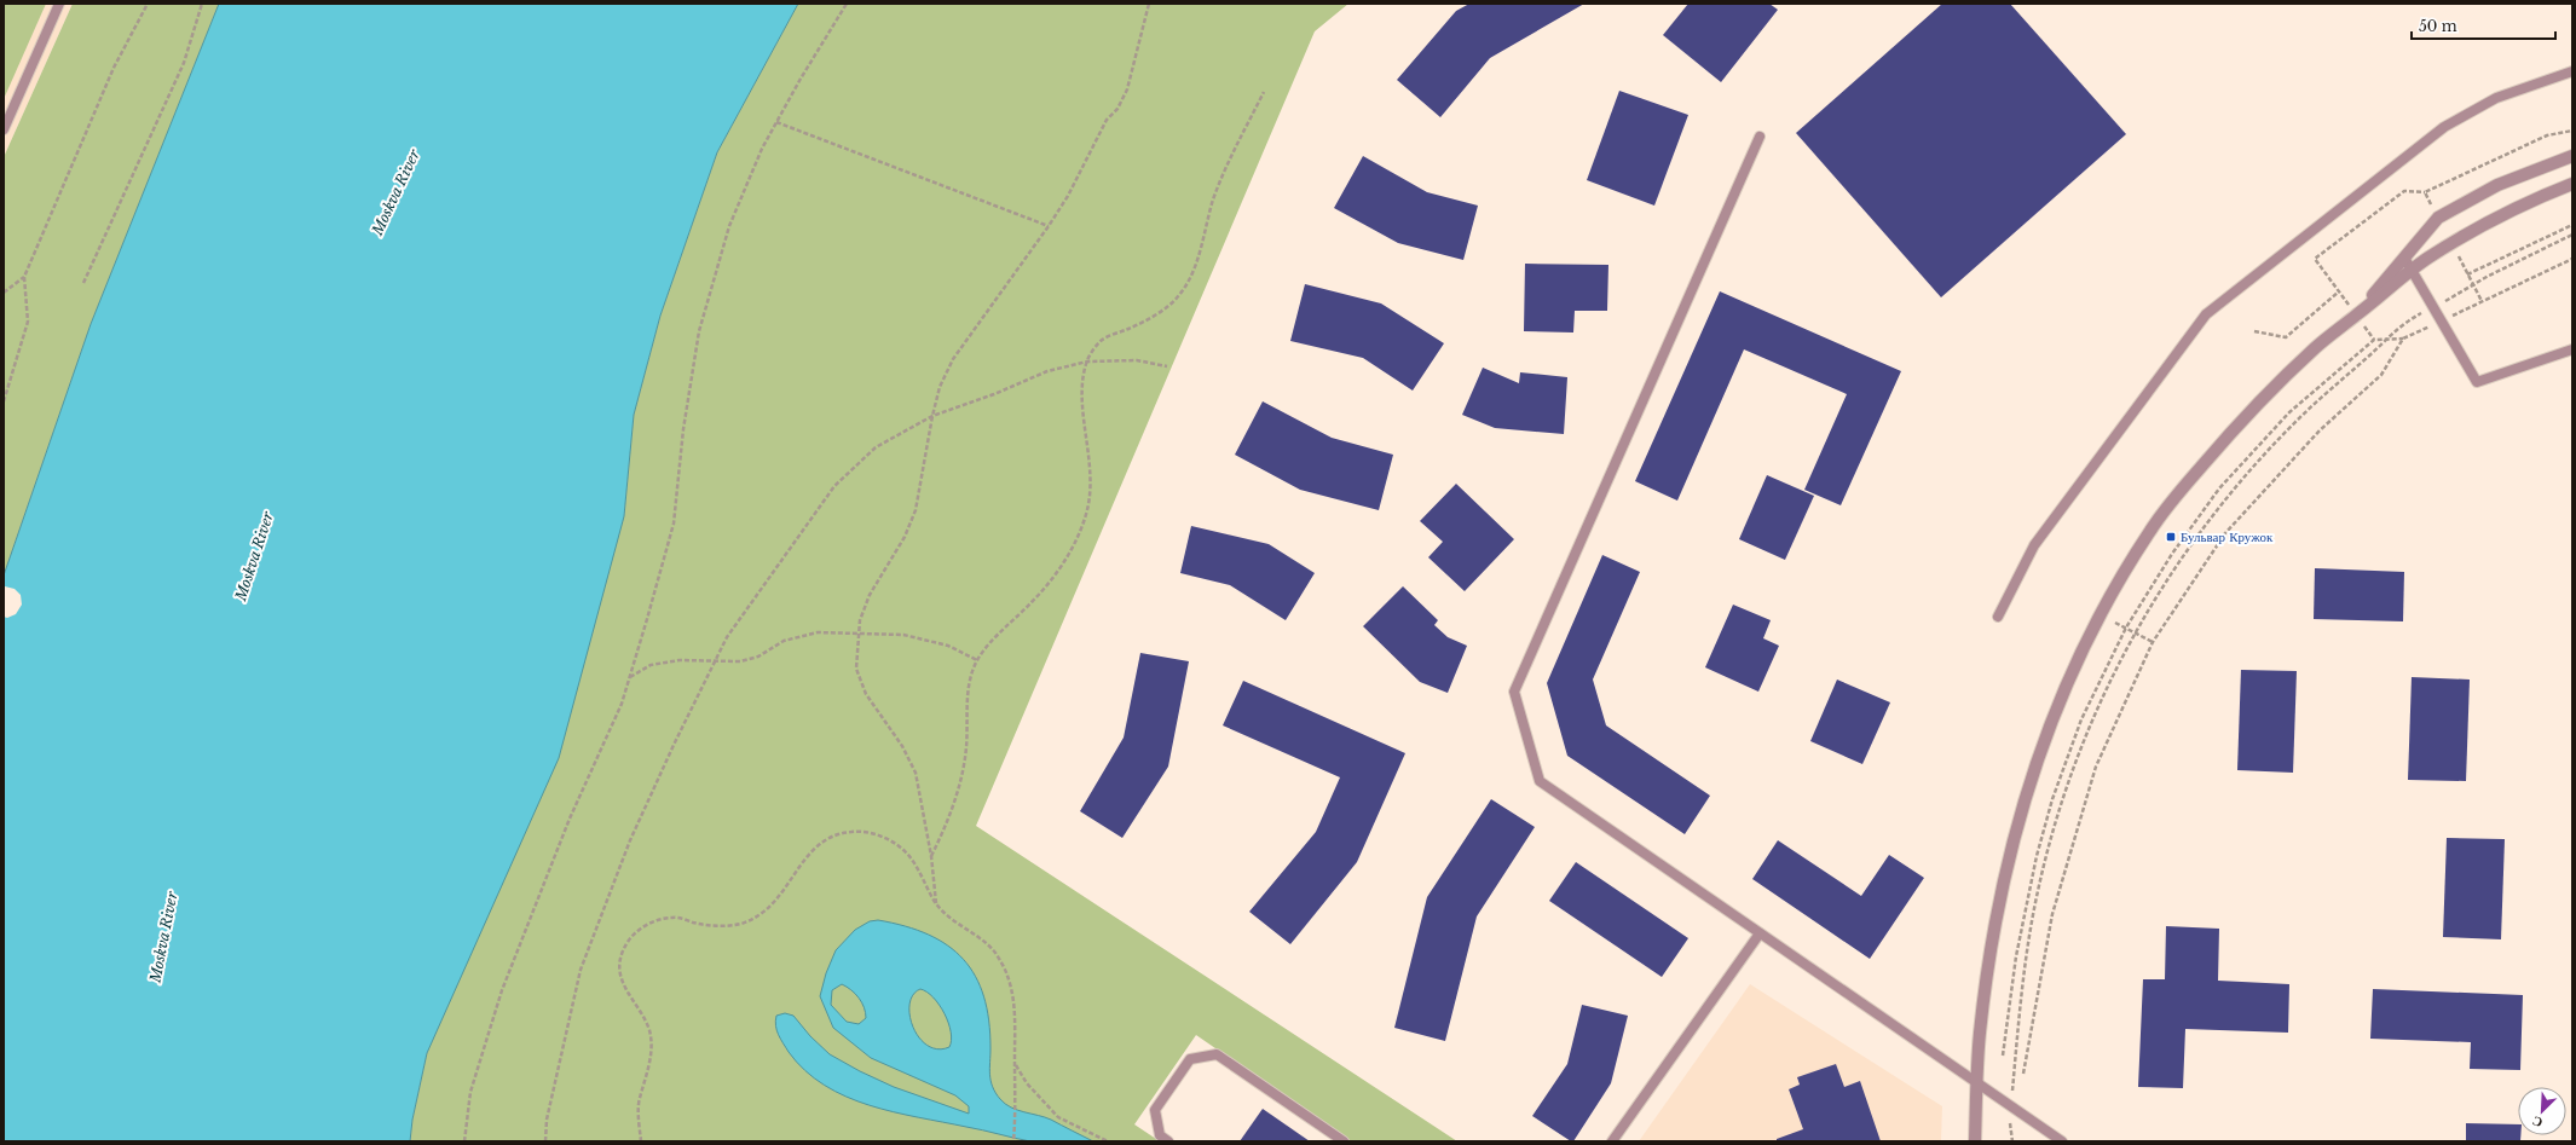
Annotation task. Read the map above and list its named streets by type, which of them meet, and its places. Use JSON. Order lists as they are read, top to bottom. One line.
{"water":["Moskva River"],"places":{"transit":["Бульвар Кружок"]},"scale_bar":"50 m","north":"bottom left"}
